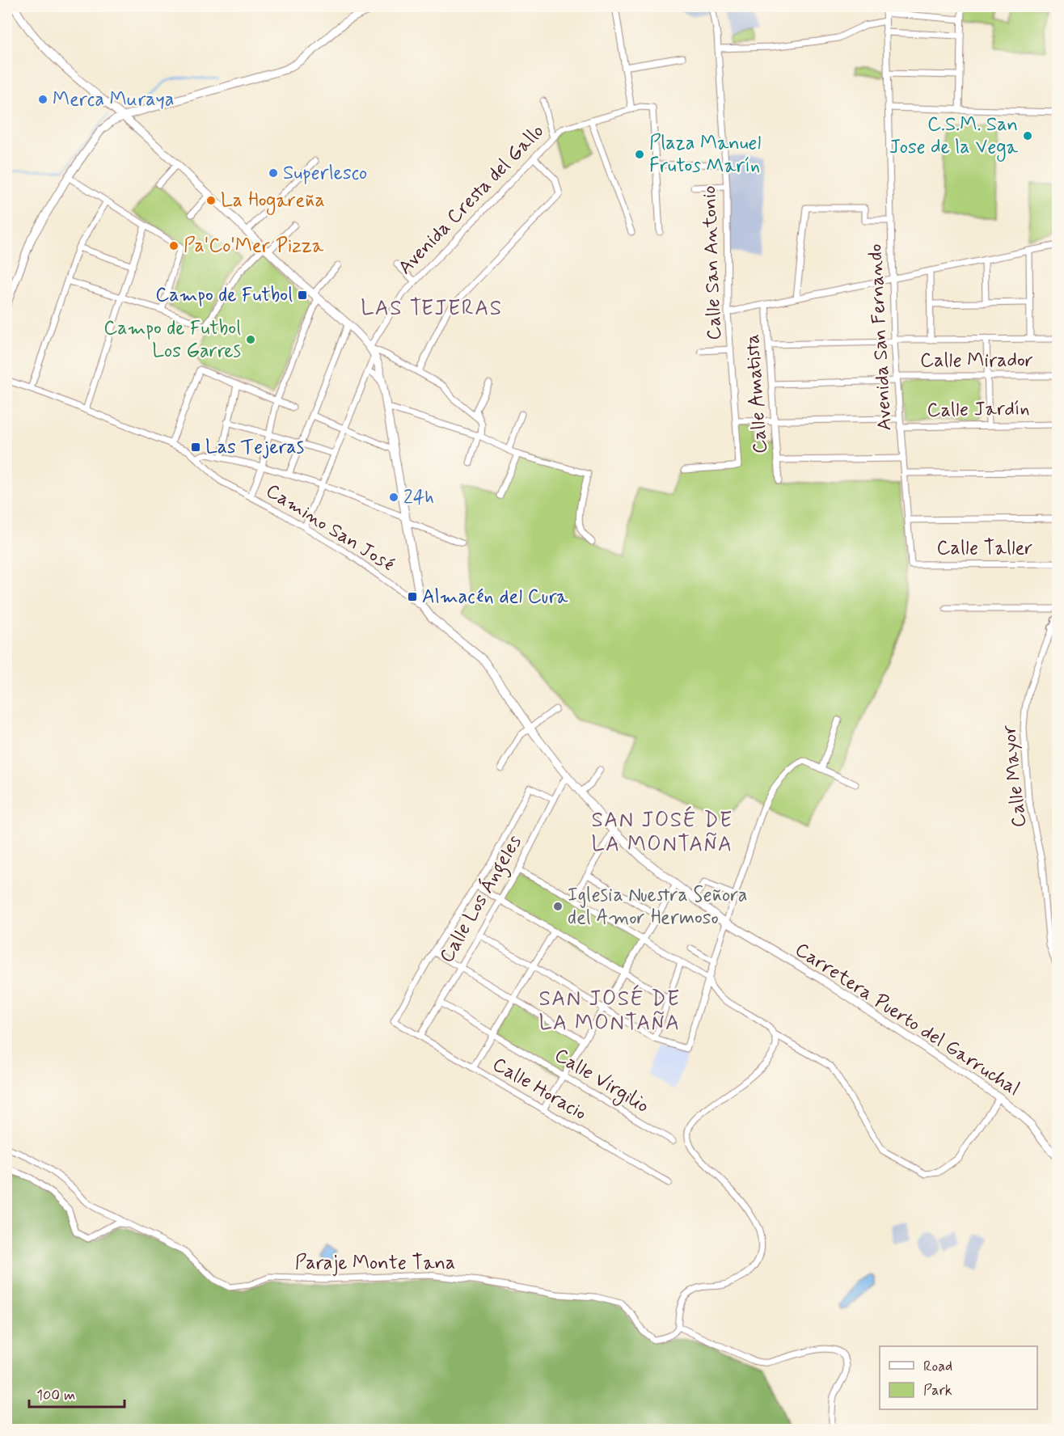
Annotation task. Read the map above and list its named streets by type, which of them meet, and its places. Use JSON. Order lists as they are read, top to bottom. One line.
{"streets":{"main road":["Camino San José","Carretera Puerto del Garruchal"],"street":["Avenida Cresta del Gallo","Calle San Antonio","Avenida San Fernando","Calle Mirador","Calle Amatista","Calle Jardín","Calle Taller","Calle Mayor","Calle Los Ángeles","Calle Virgilio","Calle Horacio","Paraje Monte Tana"]},"crossings":[["Avenida San Fernando","Calle Mirador"],["Avenida San Fernando","Calle Jardín"],["Avenida San Fernando","Calle Taller"],["Calle Mirador","Calle Amatista"],["Camino San José","Calle Los Ángeles"],["Camino San José","Carretera Puerto del Garruchal"],["Calle Los Ángeles","Calle Virgilio"],["Calle Los Ángeles","Calle Horacio"]],"districts":["LAS TEJERAS","SAN JOSÉ DE LA MONTAÑA","SAN JOSÉ DE LA MONTAÑA"],"places":{"other":["Merca Muraya","C.S.M. San Jose de la Vega","Plaza Manuel Frutos Marín","Superlesco","La Hogareña","Pa'Co'Mer Pizza","Campo de Futbol Los Garres","24h","Iglesia Nuestra Señora del Amor Hermoso"],"transit":["Campo de Futbol","Las Tejeras","Almacén del Cura"]},"legend":["Road","Park"],"scale_bar":"100 m"}
